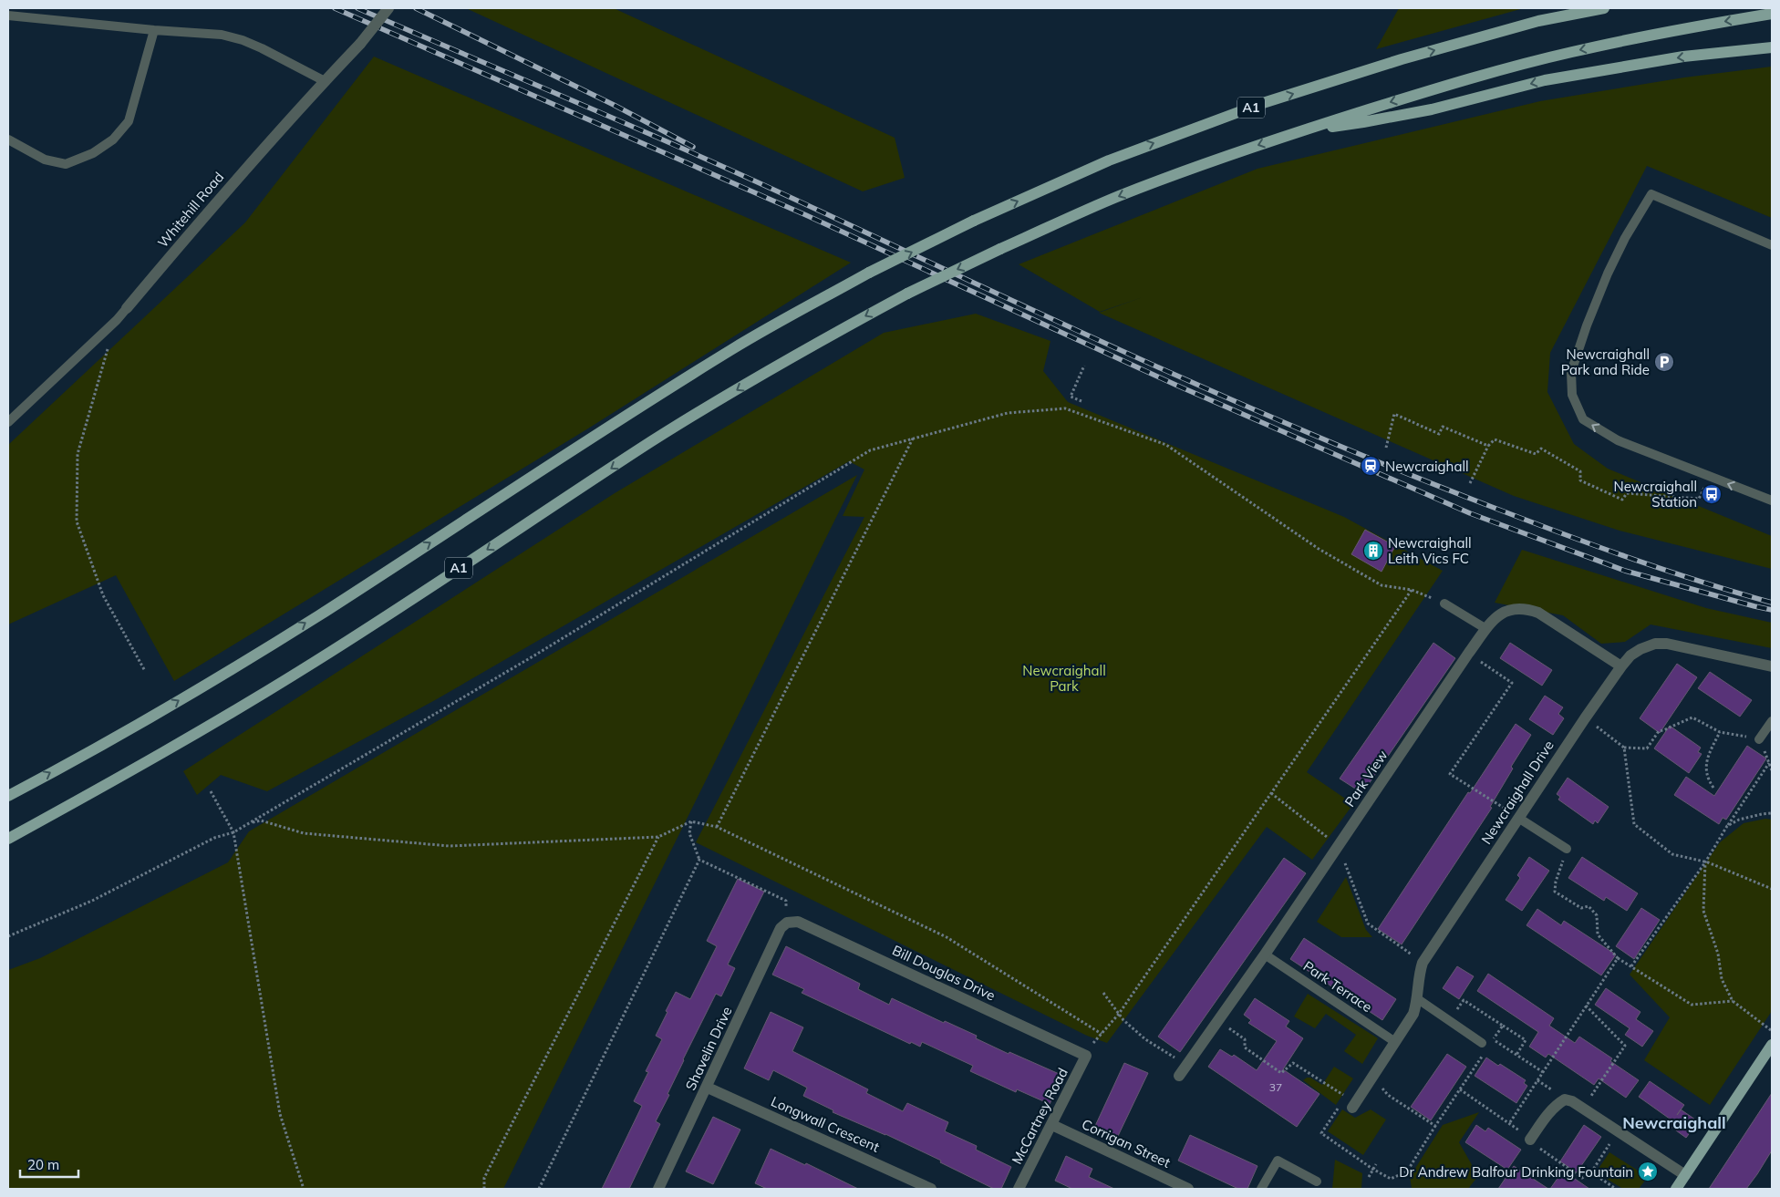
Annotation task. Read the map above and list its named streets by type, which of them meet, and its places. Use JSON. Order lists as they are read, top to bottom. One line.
{"streets":{"main road":["A1"],"street":["Whitehill Road","Park View","Newcraighall Drive","Bill Douglas Drive","Shavelin Drive","McCartney Road","Longwall Crescent","Corrigan Street"],"lane":["Park Terrace"]},"crossings":[["Park View","Newcraighall Drive"],["Park View","Park Terrace"],["Newcraighall Drive","Park Terrace"],["Bill Douglas Drive","Shavelin Drive"],["Bill Douglas Drive","McCartney Road"],["Shavelin Drive","Longwall Crescent"],["McCartney Road","Corrigan Street"]],"districts":["Newcraighall"],"parks":["Newcraighall Park"],"places":{"parking":["Newcraighall Park and Ride"],"station":["Newcraighall"],"bus stop":["Newcraighall Station"],"building":["Newcraighall Leith Vics FC"],"place":["Dr Andrew Balfour Drinking Fountain"]},"house_numbers":["37"],"scale_bar":"20 m"}
